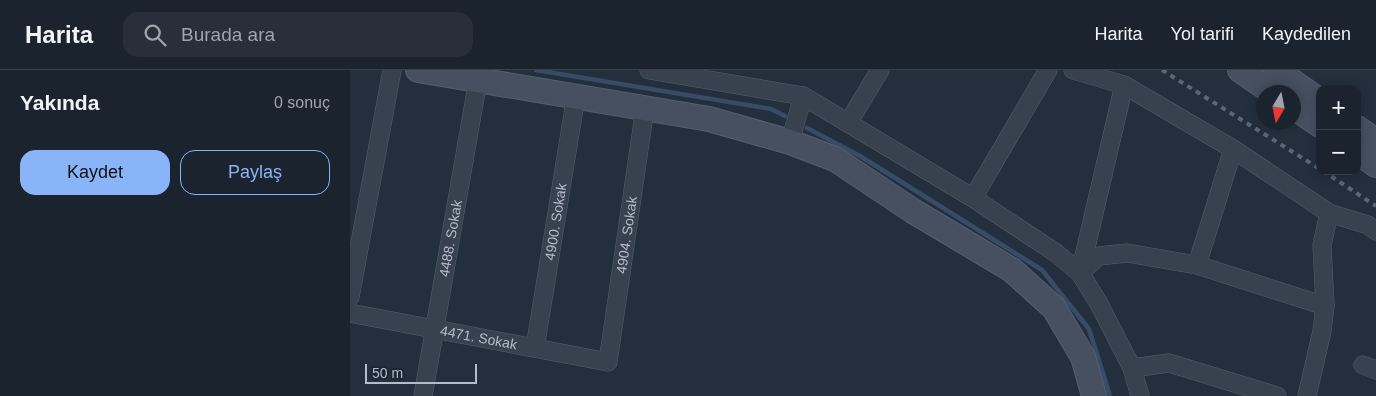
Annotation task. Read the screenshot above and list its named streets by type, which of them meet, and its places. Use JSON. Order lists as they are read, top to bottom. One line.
{"streets":{"street":["4900. Sokak","4904. Sokak","4488. Sokak","4471. Sokak"]},"crossings":[["4900. Sokak","4471. Sokak"],["4904. Sokak","4471. Sokak"],["4488. Sokak","4471. Sokak"]],"scale_bar":"50 m","north":"bottom","page":{"header":"Harita","search":"Burada ara","nav":["Harita","Yol tarifi","Kaydedilen"],"heading":["Yakında","0 sonuç"],"map_buttons":["+","−"],"buttons":["Kaydet","Paylaş"],"scale":"50 m"}}
